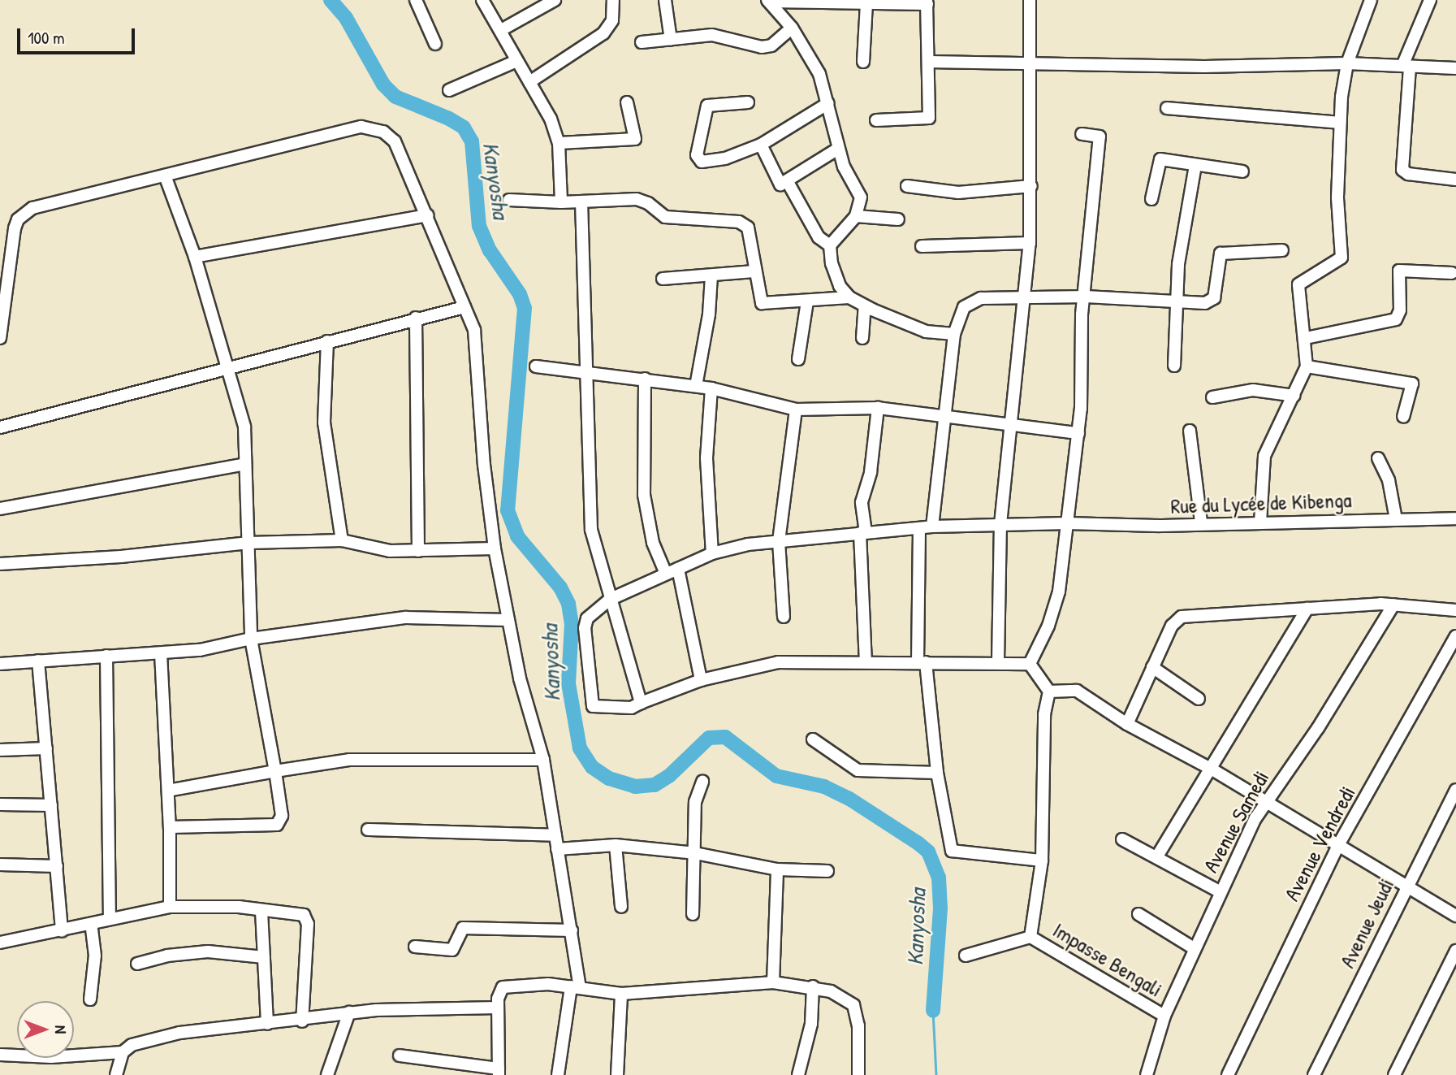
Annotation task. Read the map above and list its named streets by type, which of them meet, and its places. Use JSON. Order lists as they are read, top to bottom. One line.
{"streets":{"street":["Rue du Lycée de Kibenga","Avenue Samedi","Avenue Vendredi","Avenue Jeudi","Impasse Bengali"]},"crossings":[["Avenue Samedi","Impasse Bengali"]],"water":["Kanyosha"],"scale_bar":"100 m","north":"right"}
